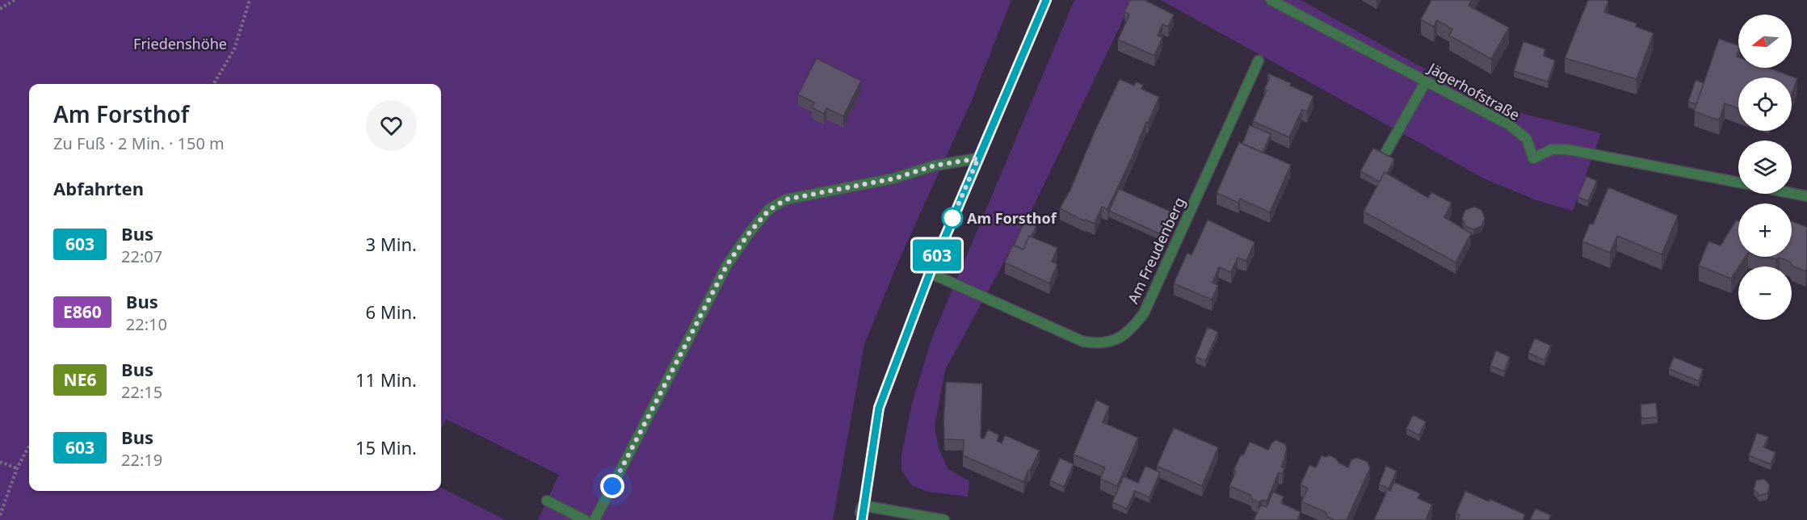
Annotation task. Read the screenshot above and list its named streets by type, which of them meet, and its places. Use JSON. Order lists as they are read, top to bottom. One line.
{"streets":{"street":["Jägerhofstraße","Am Freudenberg"]},"parks":["Friedenshöhe"],"places":["Am Forsthof"],"lines":["bus line 603"],"north":"left","page":{"on_map":"603","map_buttons":["+","−"],"heading":[["Am Forsthof","Zu Fuß · 2 Min. · 150 m"],"Abfahrten"],"list":[{"mark":"603","name":"Bus","note":"22:07","value":"3 Min."},{"mark":"E860","name":"Bus","note":"22:10","value":"6 Min."},{"mark":"NE6","name":"Bus","note":"22:15","value":"11 Min."},{"mark":"603","name":"Bus","note":"22:19","value":"15 Min."}]}}
